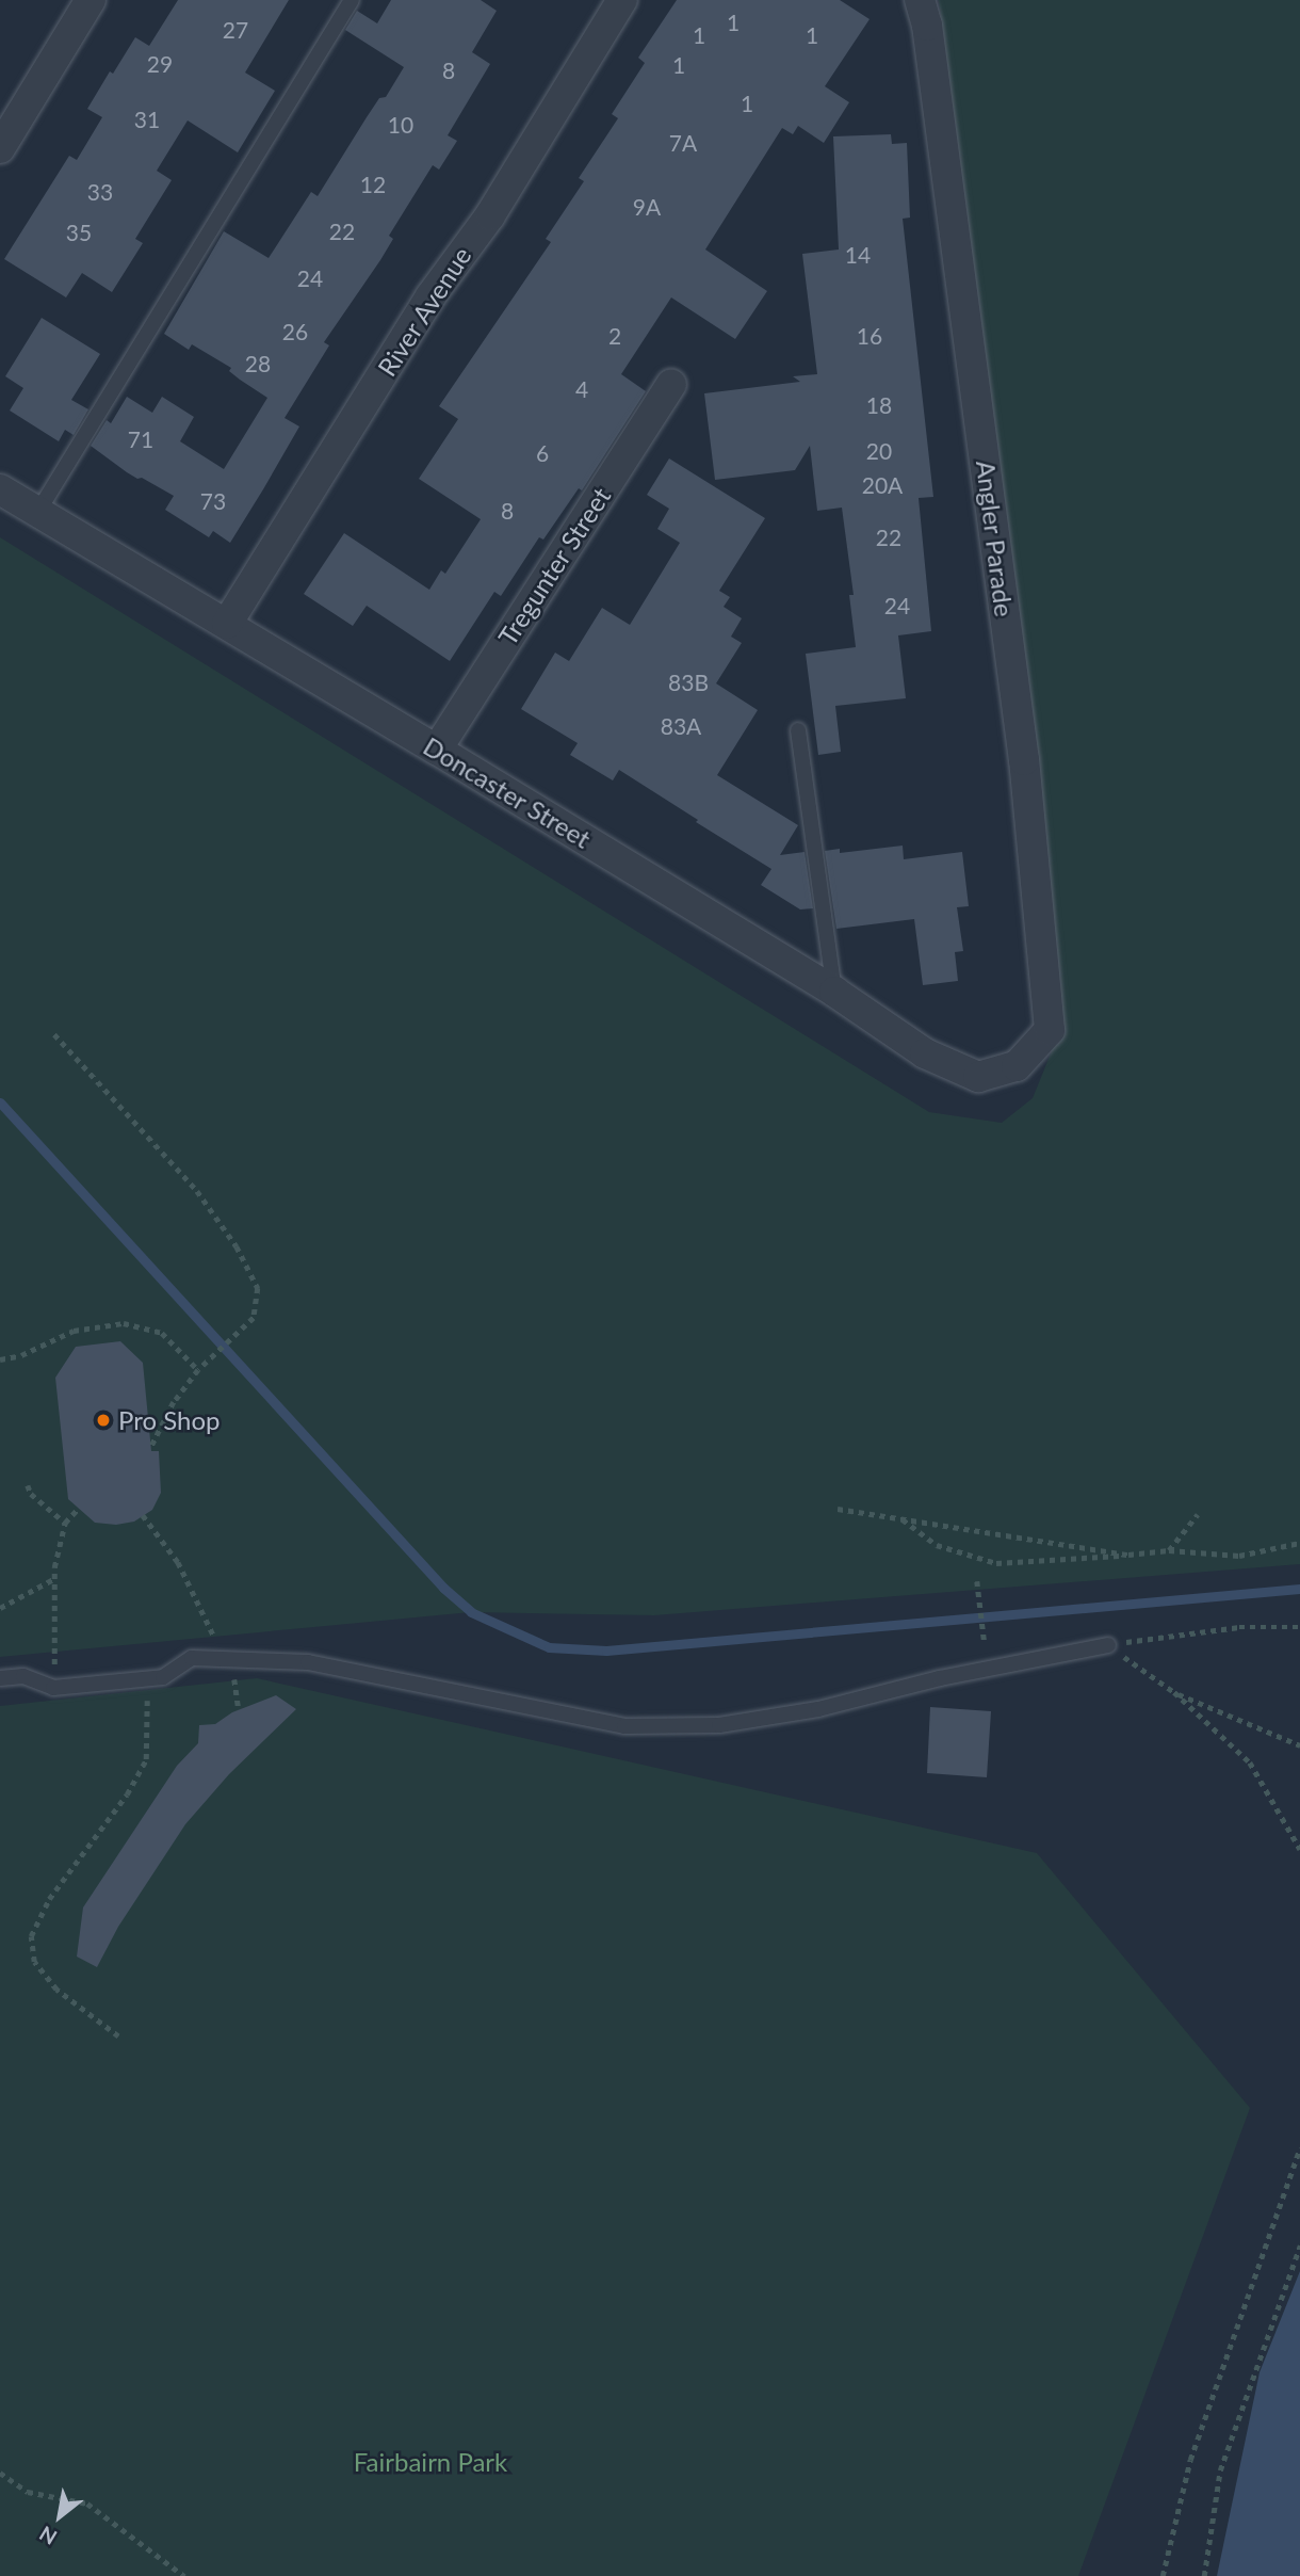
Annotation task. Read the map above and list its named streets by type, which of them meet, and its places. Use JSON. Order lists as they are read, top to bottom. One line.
{"streets":{"street":["River Avenue","Angler Parade","Tregunter Street","Doncaster Street"]},"crossings":[["River Avenue","Doncaster Street"],["Angler Parade","Doncaster Street"],["Tregunter Street","Doncaster Street"]],"parks":["Fairbairn Park"],"places":["Pro Shop"],"house_numbers":["1","27","1","1","29","1","8","1","31","10","7A","12","33","9A","22","35","14","24","26","2","16","28","4","18","71","20","6","20A","73","8","22","24","83B","83A"],"north":"bottom left"}
